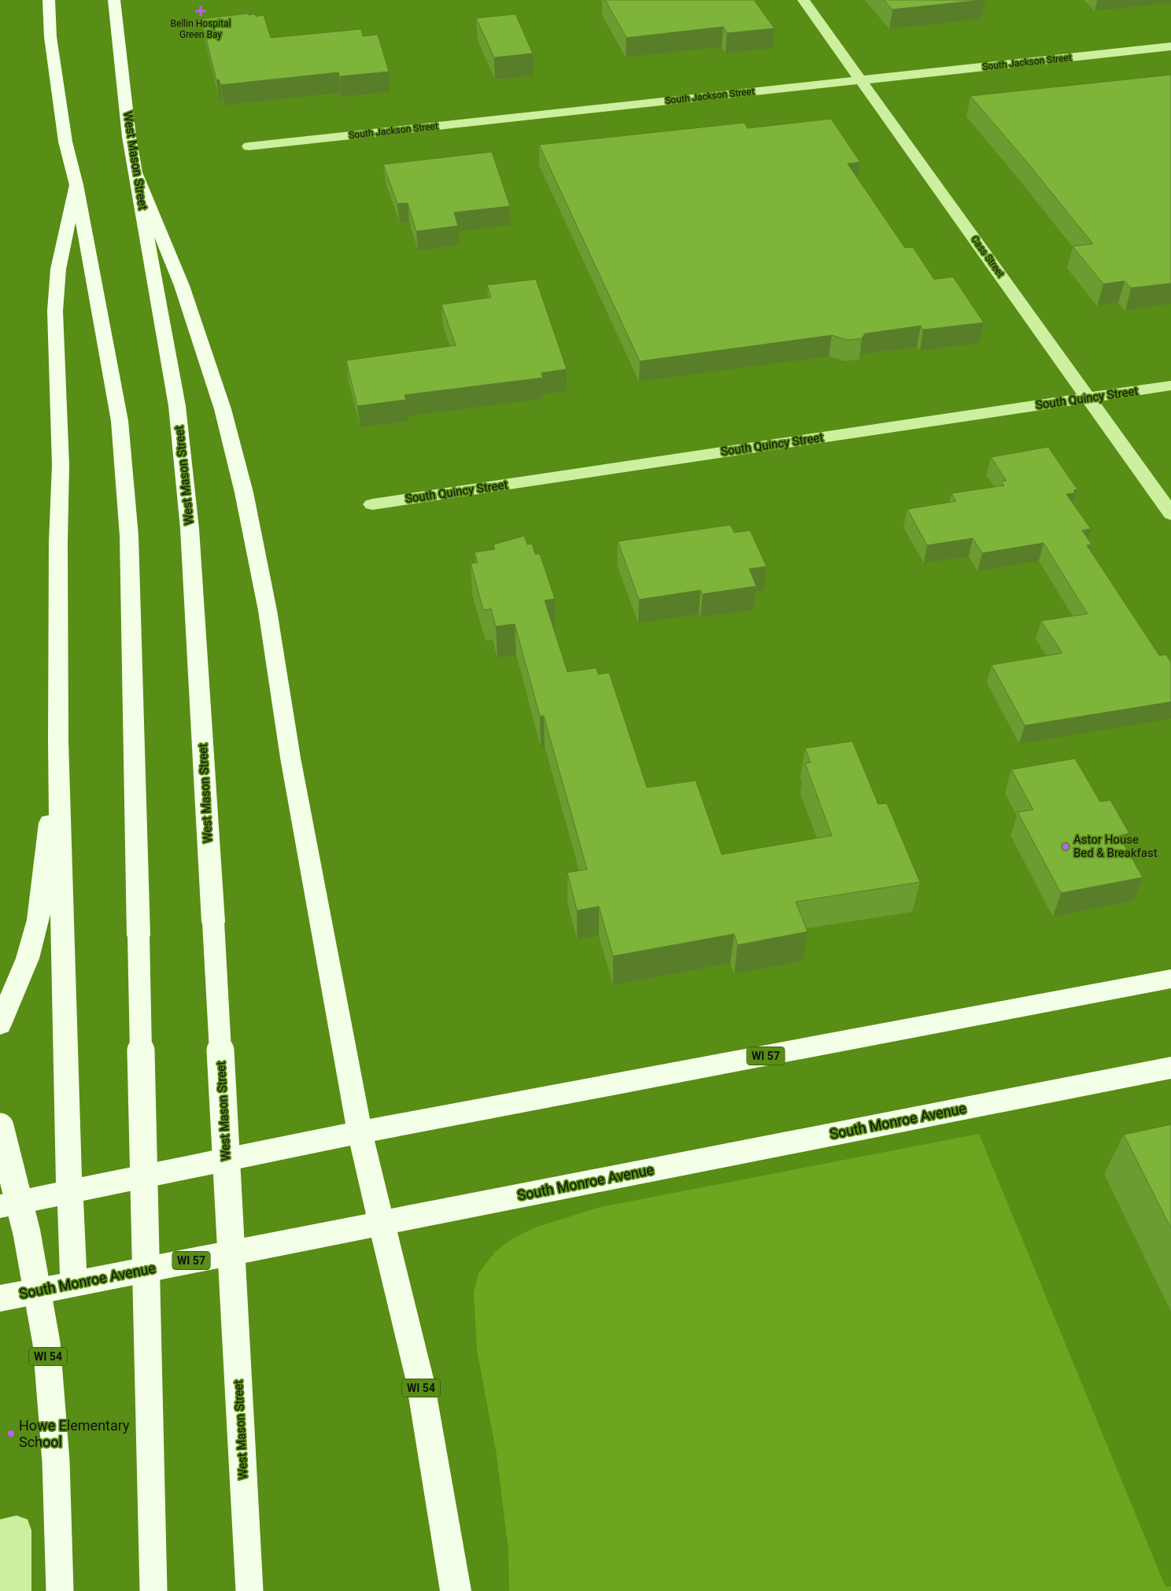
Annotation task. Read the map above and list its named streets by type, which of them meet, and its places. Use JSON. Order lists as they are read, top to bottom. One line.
{"streets":{"main road":["West Mason Street","WI 57","South Monroe Avenue","WI 54"],"street":["South Jackson Street","Cass Street","South Quincy Street"]},"crossings":[["South Jackson Street","Cass Street"],["Cass Street","South Quincy Street"],["South Monroe Avenue","WI 54"]],"places":{"health":["Bellin Hospital Green Bay"],"other":["Astor House Bed & Breakfast","Howe Elementary School"]}}
